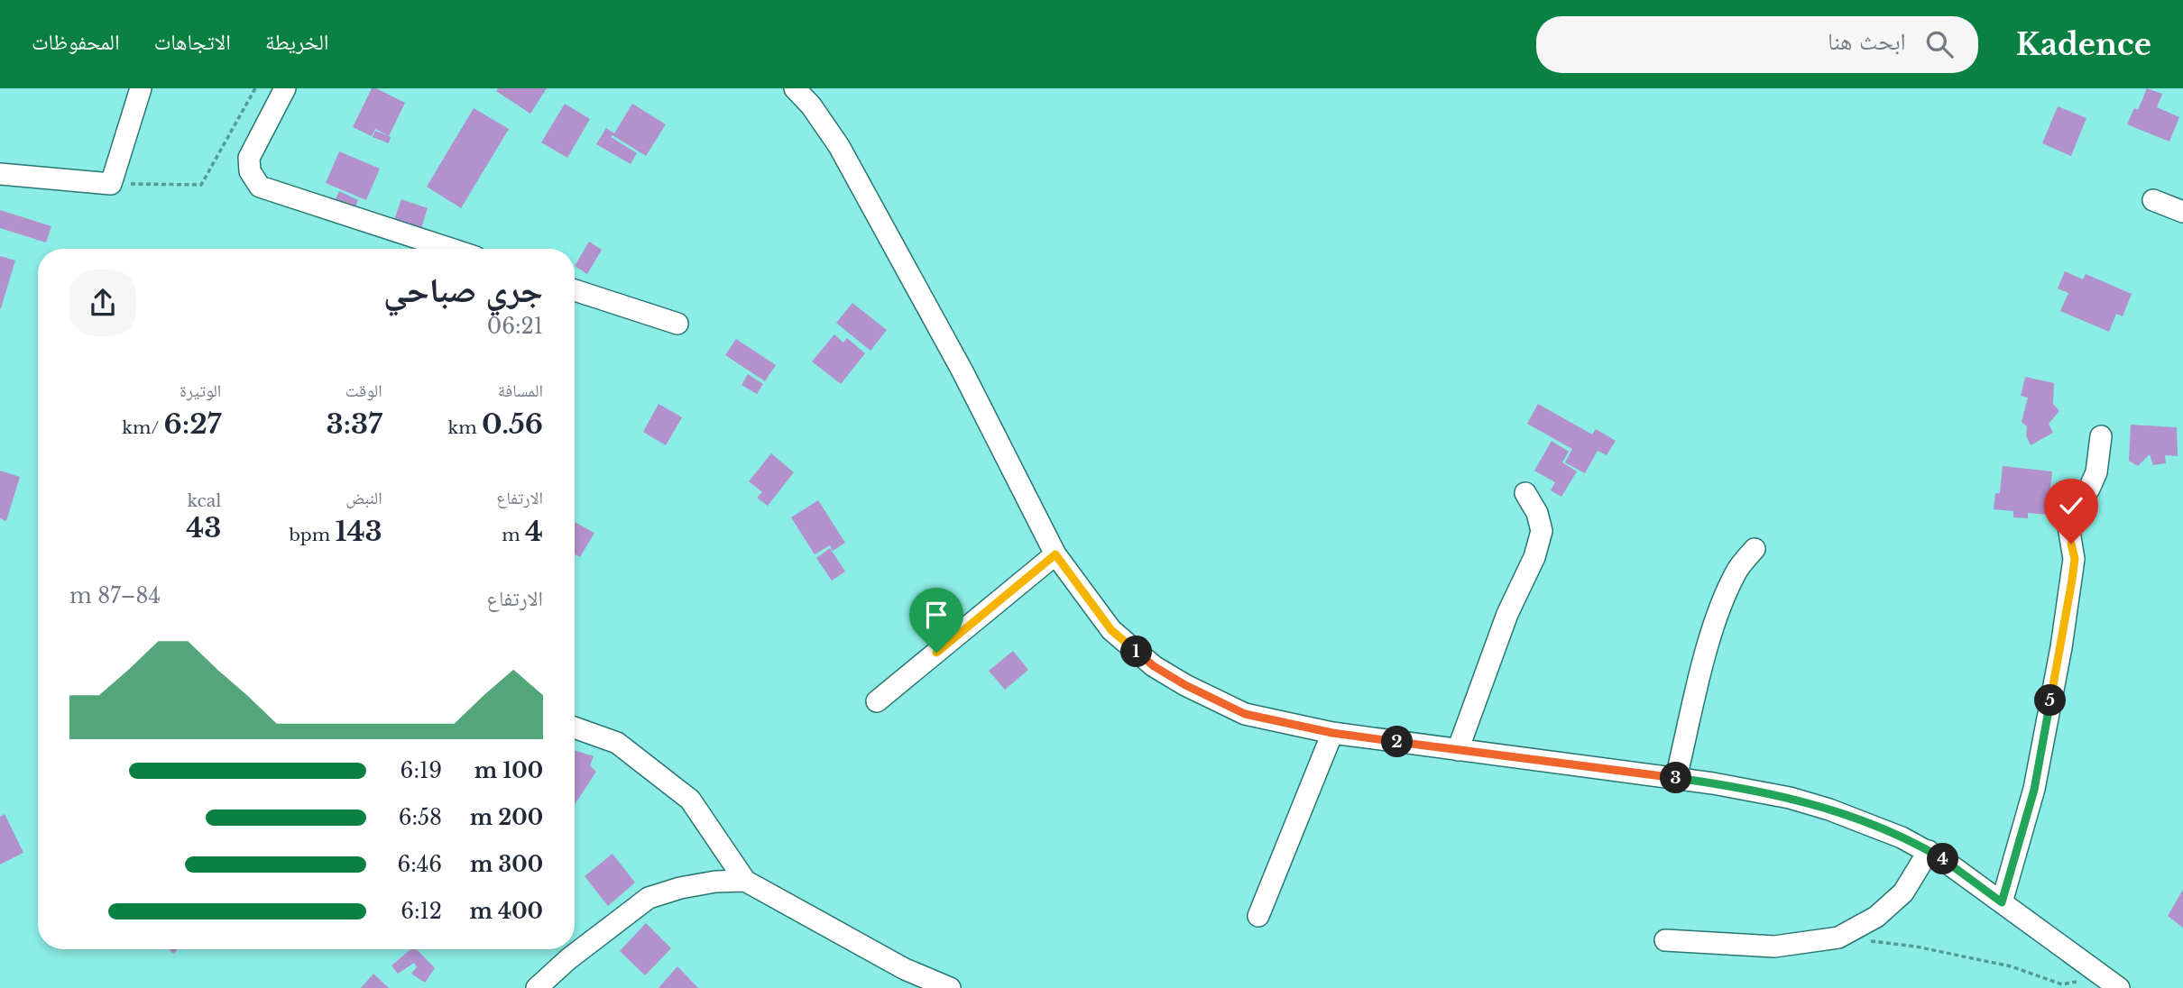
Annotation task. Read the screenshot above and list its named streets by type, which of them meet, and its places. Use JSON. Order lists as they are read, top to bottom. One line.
{"page":{"header":"Kadence","search":"ابحث هنا","nav":["الخريطة","الاتجاهات","المحفوظات"],"heading":["جري صباحي","06:21"],"stats":[["المسافة","0.56 km"],["الوقت","3:37"],["الوتيرة","6:27 /km"],["الارتفاع","4 m"],["النبض","143 bpm"],["kcal","43"]],"chart":["الارتفاع","84–87 m"],"pins":["1","5","2","3","4"],"list":[{"name":"100 m","note":"6:19"},{"name":"200 m","note":"6:58"},{"name":"300 m","note":"6:46"},{"name":"400 m","note":"6:12"}]}}
